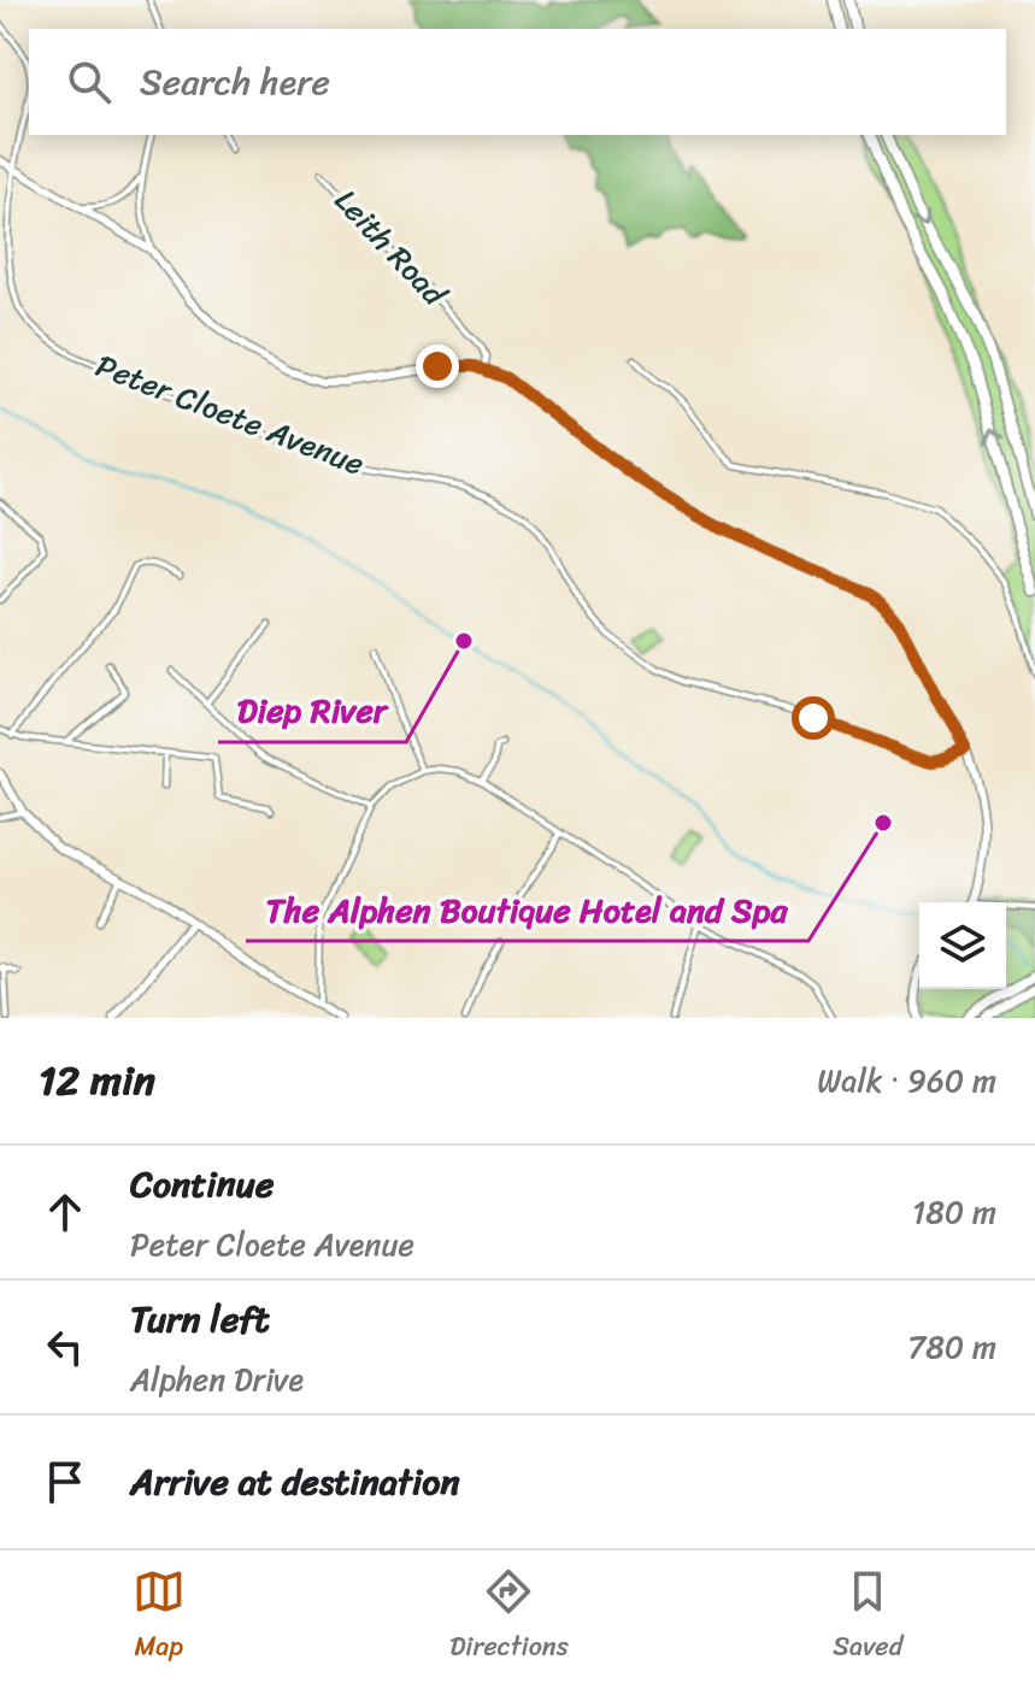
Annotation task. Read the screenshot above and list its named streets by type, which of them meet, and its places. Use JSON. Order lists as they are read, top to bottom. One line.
{"streets":{"street":["Leith Road","Peter Cloete Avenue"]},"places":["Diep River","The Alphen Boutique Hotel and Spa"],"page":{"search":"Search here","heading":["12 min","Walk · 960 m"],"list":[["Continue","Peter Cloete Avenue","180 m"],["Turn left","Alphen Drive","780 m"],"Arrive at destination"],"nav":["Map","Directions","Saved"]}}
